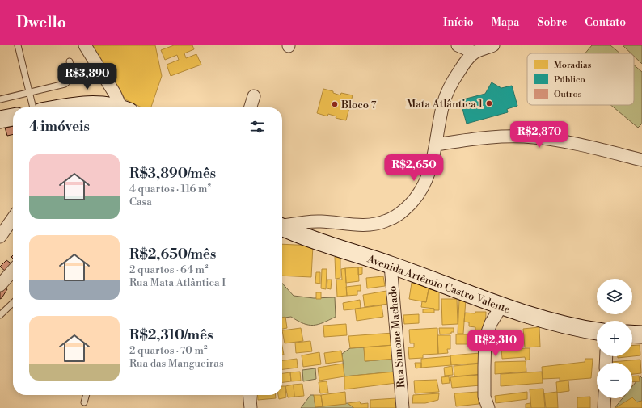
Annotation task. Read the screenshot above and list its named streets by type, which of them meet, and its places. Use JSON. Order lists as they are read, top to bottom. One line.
{"streets":{"main road":["Avenida Artêmio Castro Valente"],"street":["Rua Simone Machado"]},"crossings":[["Avenida Artêmio Castro Valente","Rua Simone Machado"]],"places":["Mata Atlântica 1","Bloco 7"],"legend":["Moradias","Público","Outros"],"page":{"header":"Dwello","nav":["Início","Mapa","Sobre","Contato"],"price":["R$3,890","R$2,870","R$2,650","R$2,310"],"heading":"4 imóveis","list":[{"name":"R$3,890/mês","note":"4 quartos · 116 m² · Casa"},{"name":"R$2,650/mês","note":"2 quartos · 64 m² · Rua Mata Atlântica I"},{"name":"R$2,310/mês","note":"2 quartos · 70 m² · Rua das Mangueiras"}],"map_buttons":["+","−"]}}
